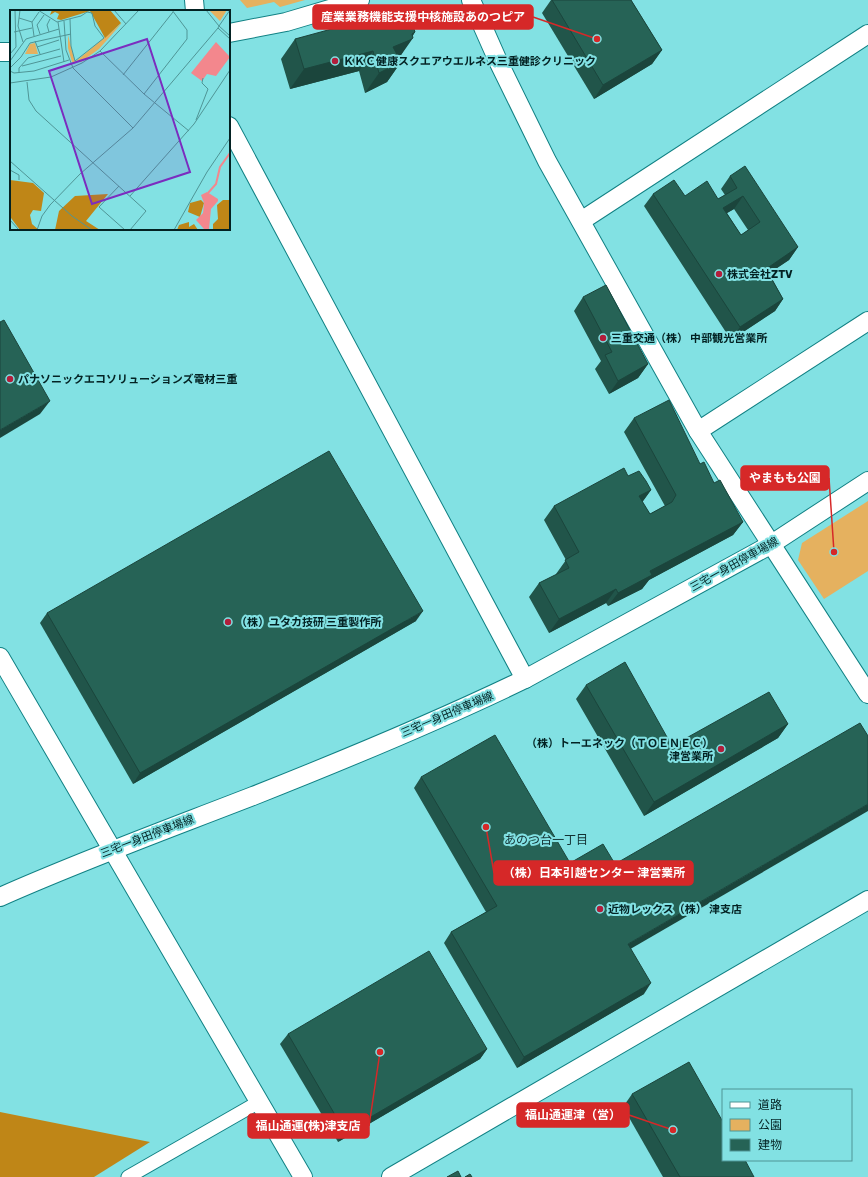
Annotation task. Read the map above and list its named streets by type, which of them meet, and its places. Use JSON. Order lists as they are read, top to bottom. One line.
{"streets":{"street":["三宅一身田停車場線"]},"districts":["あのつ台一丁目"],"places":["産業業務機能支援中核施設あのつピア","ＫＫＣ健康スクエアウエルネス三重健診クリニック","株式会社ZTV","三重交通（株） 中部観光営業所","パナソニックエコソリューションズ電材三重","やまもも公園","（株）ユタカ技研 三重製作所","（株）トーエネック（ＴＯＥＮＥＣ） 津営業所","（株）日本引越センター 津営業所","近物レックス（株） 津支店","福山通運(株)津支店","福山通運津（営）"],"legend":["道路","公園","建物"]}
